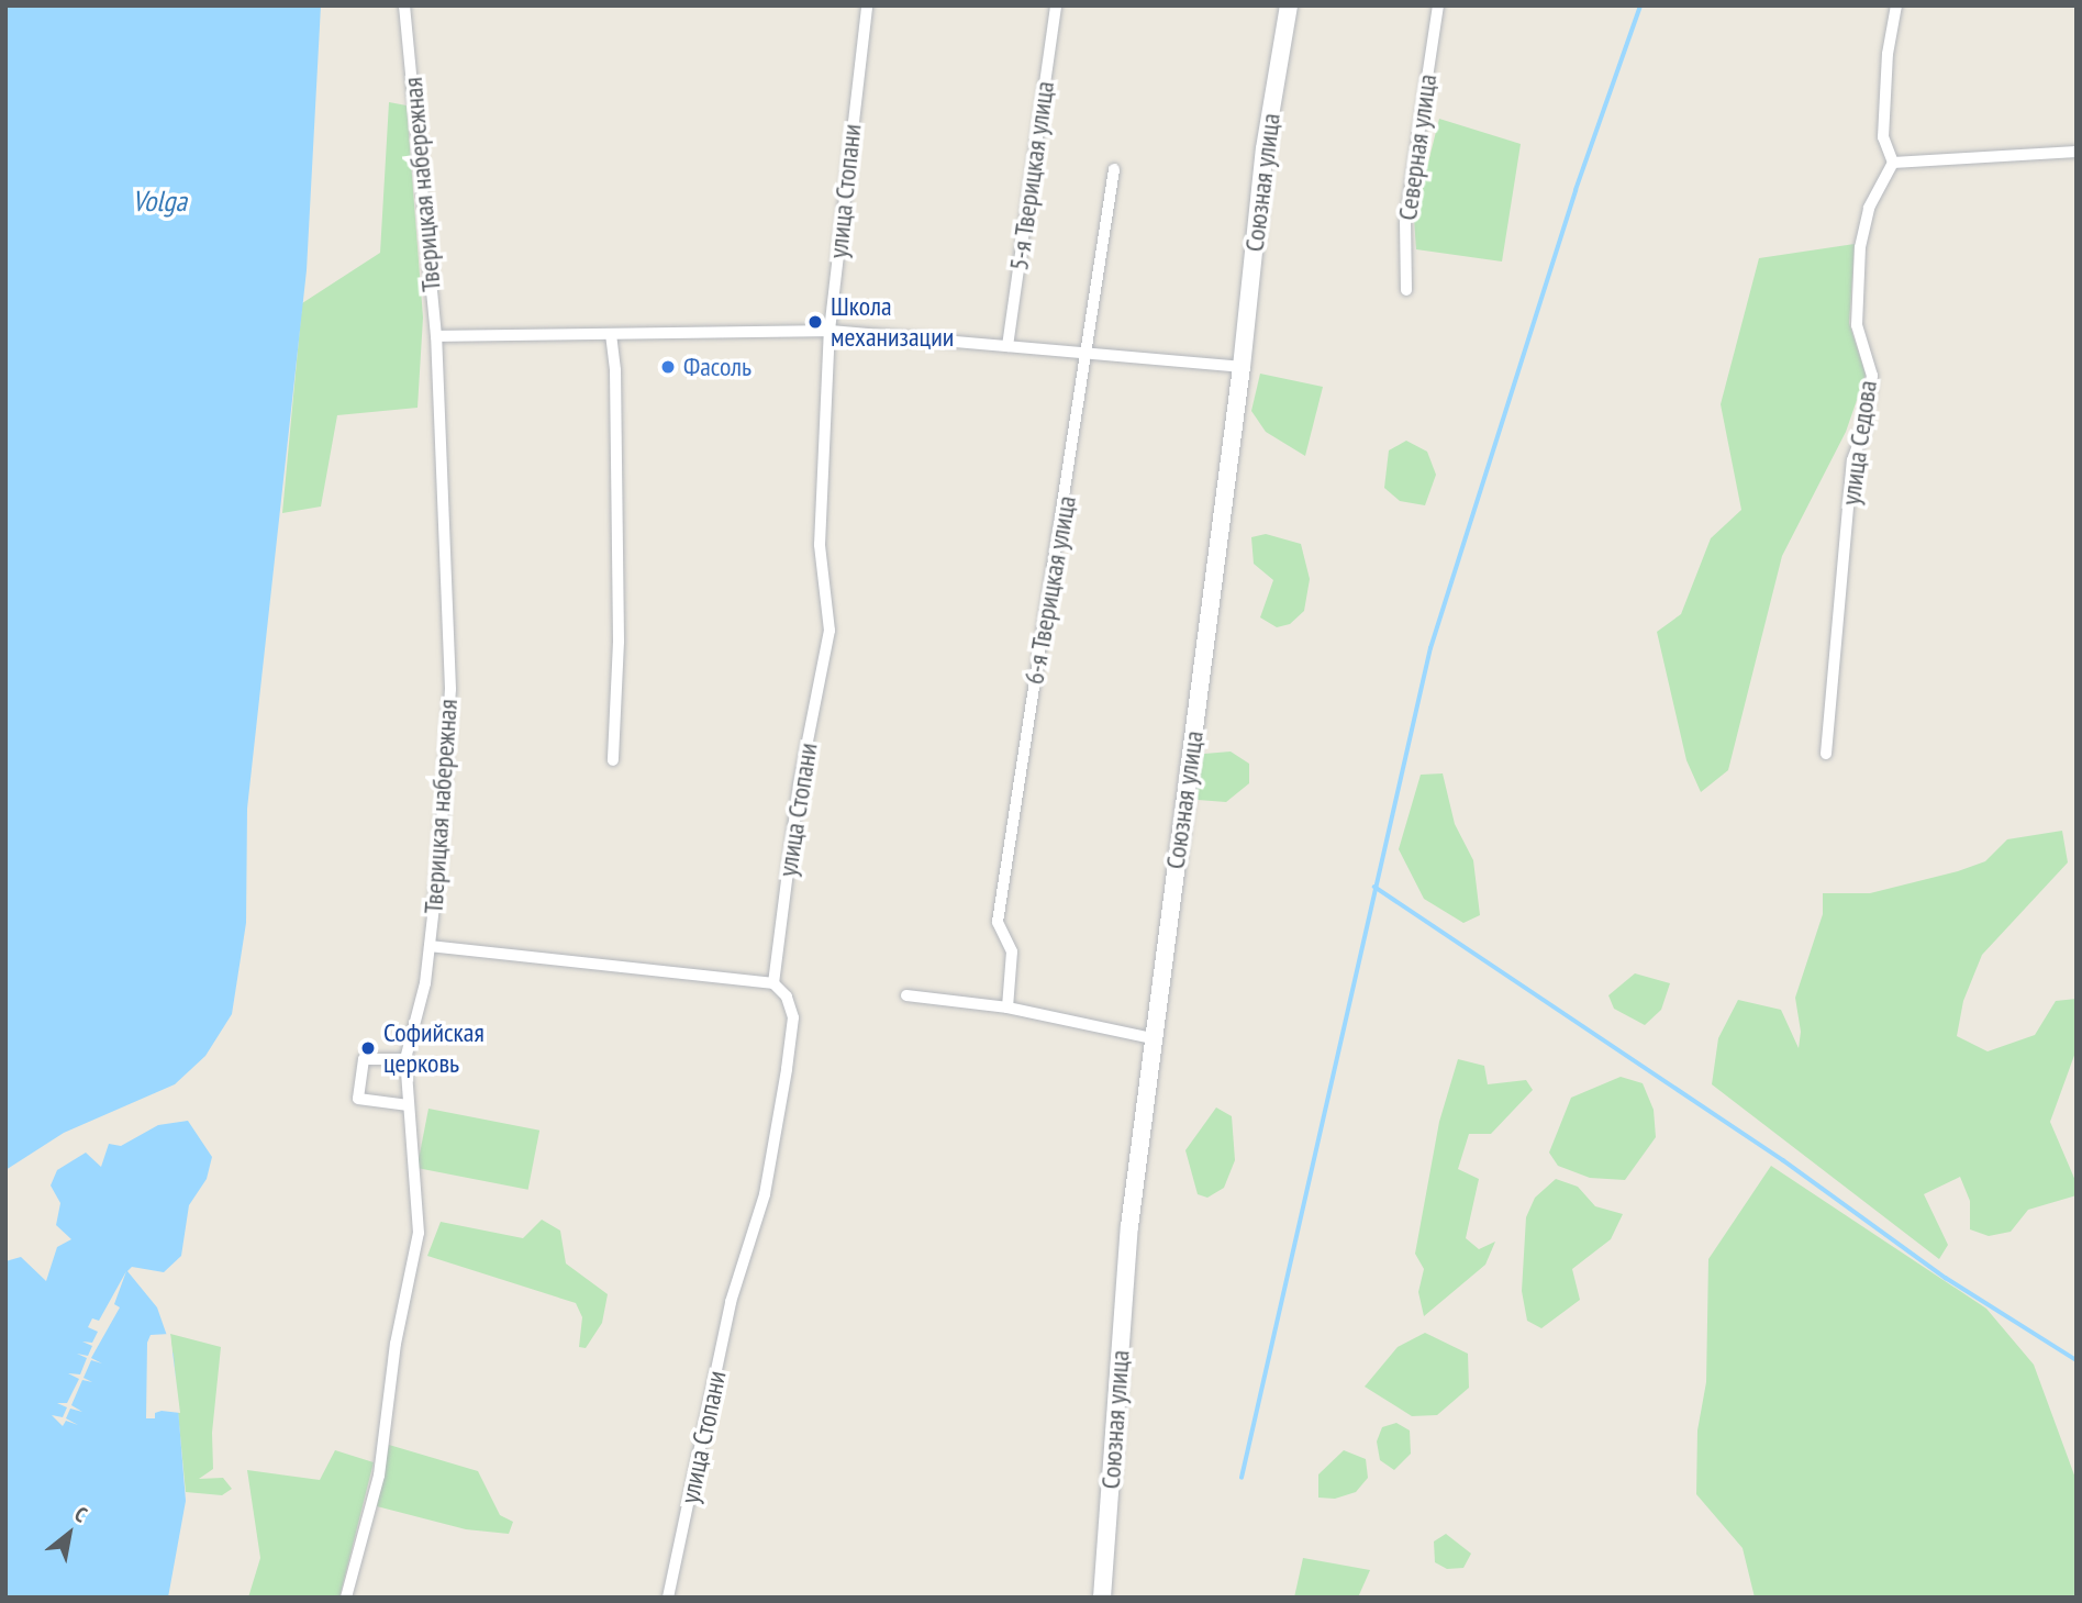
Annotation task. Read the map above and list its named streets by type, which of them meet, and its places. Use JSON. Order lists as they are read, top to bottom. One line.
{"streets":{"street":["Северная улица","5-я Тверицкая улица","Союзная улица","Тверицкая набережная","улица Стопани","улица Седова","6-я Тверицкая улица"]},"water":["Volga"],"places":["Школа механизации","Фасоль","Софийская церковь"],"north":"top right"}
